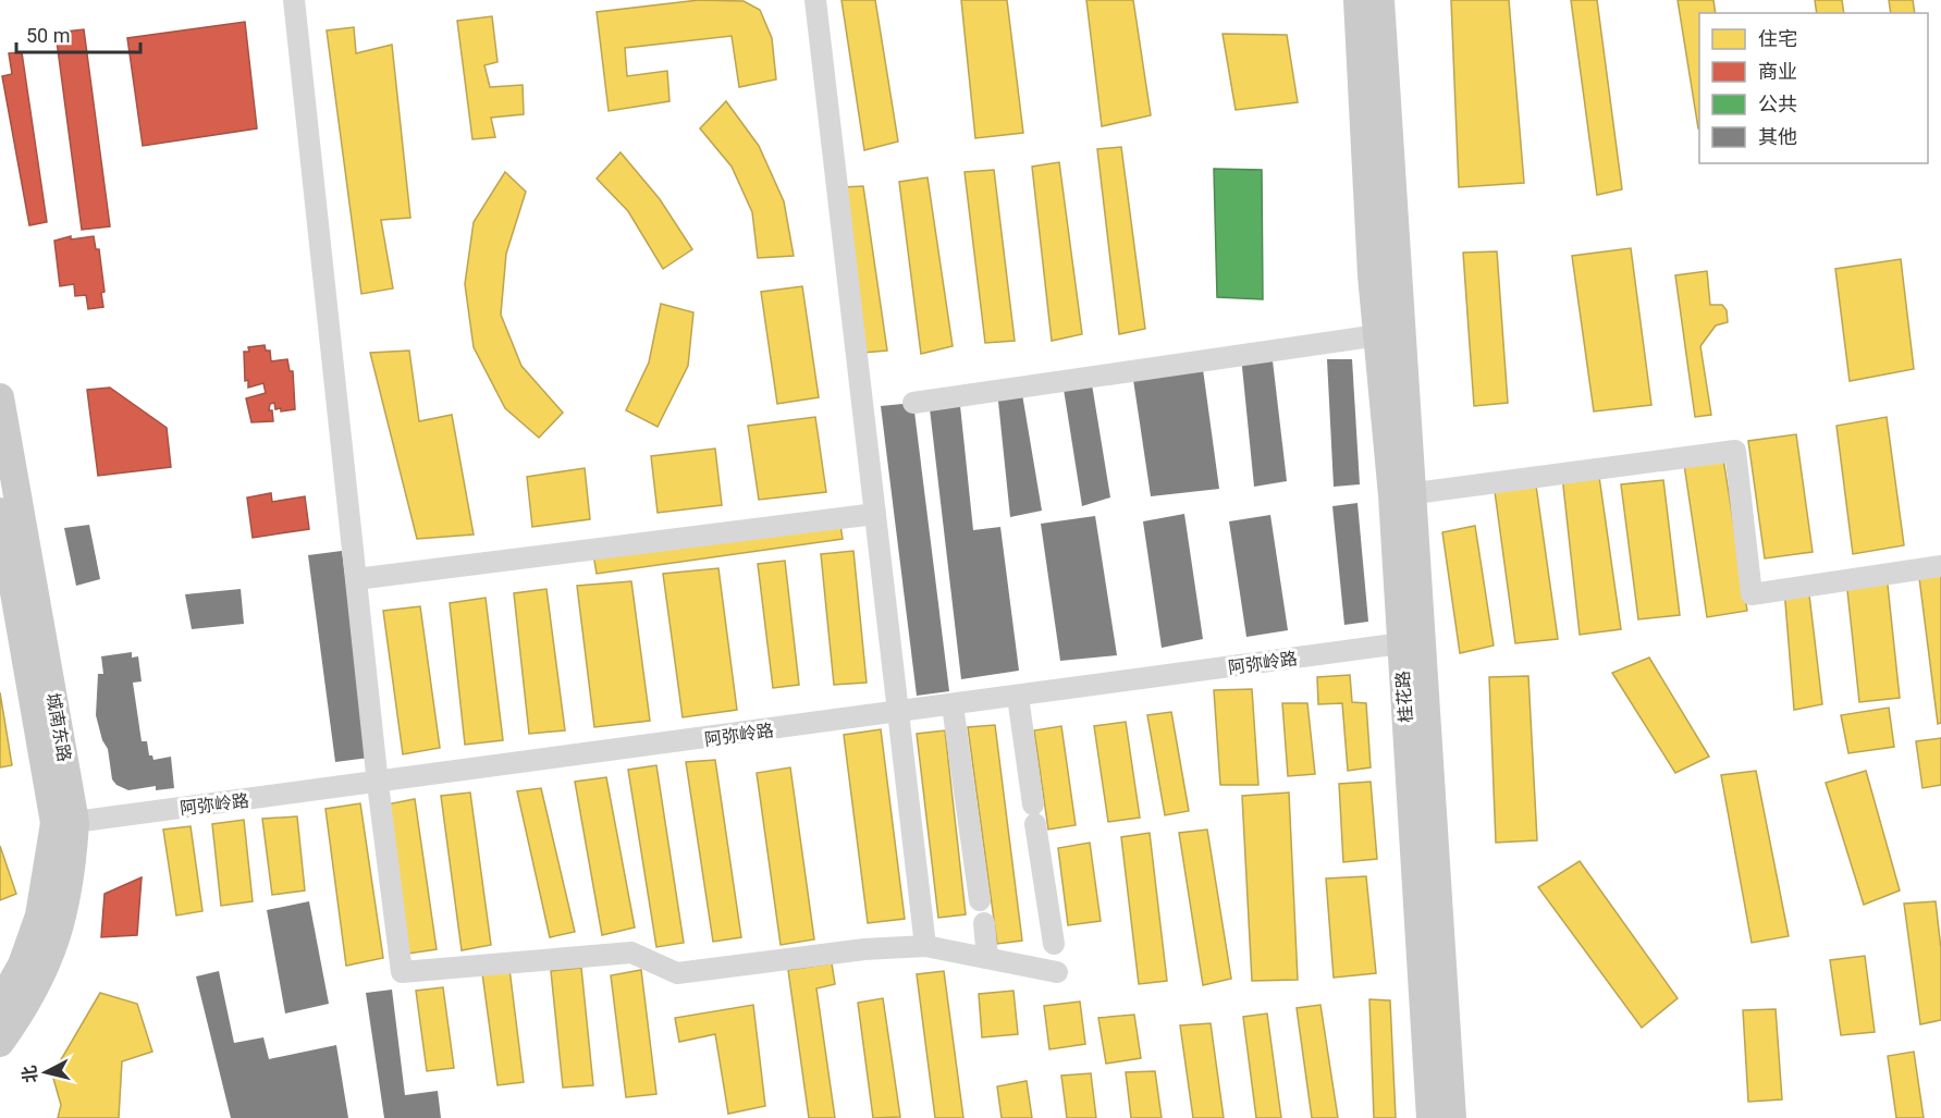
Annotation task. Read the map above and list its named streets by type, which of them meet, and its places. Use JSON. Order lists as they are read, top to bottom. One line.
{"streets":{"main road":["桂花路","城南东路"],"street":["阿弥岭路"]},"crossings":[["阿弥岭路","桂花路"],["阿弥岭路","城南东路"]],"legend":["住宅","商业","公共","其他"],"scale_bar":"50 m","north":"left"}
